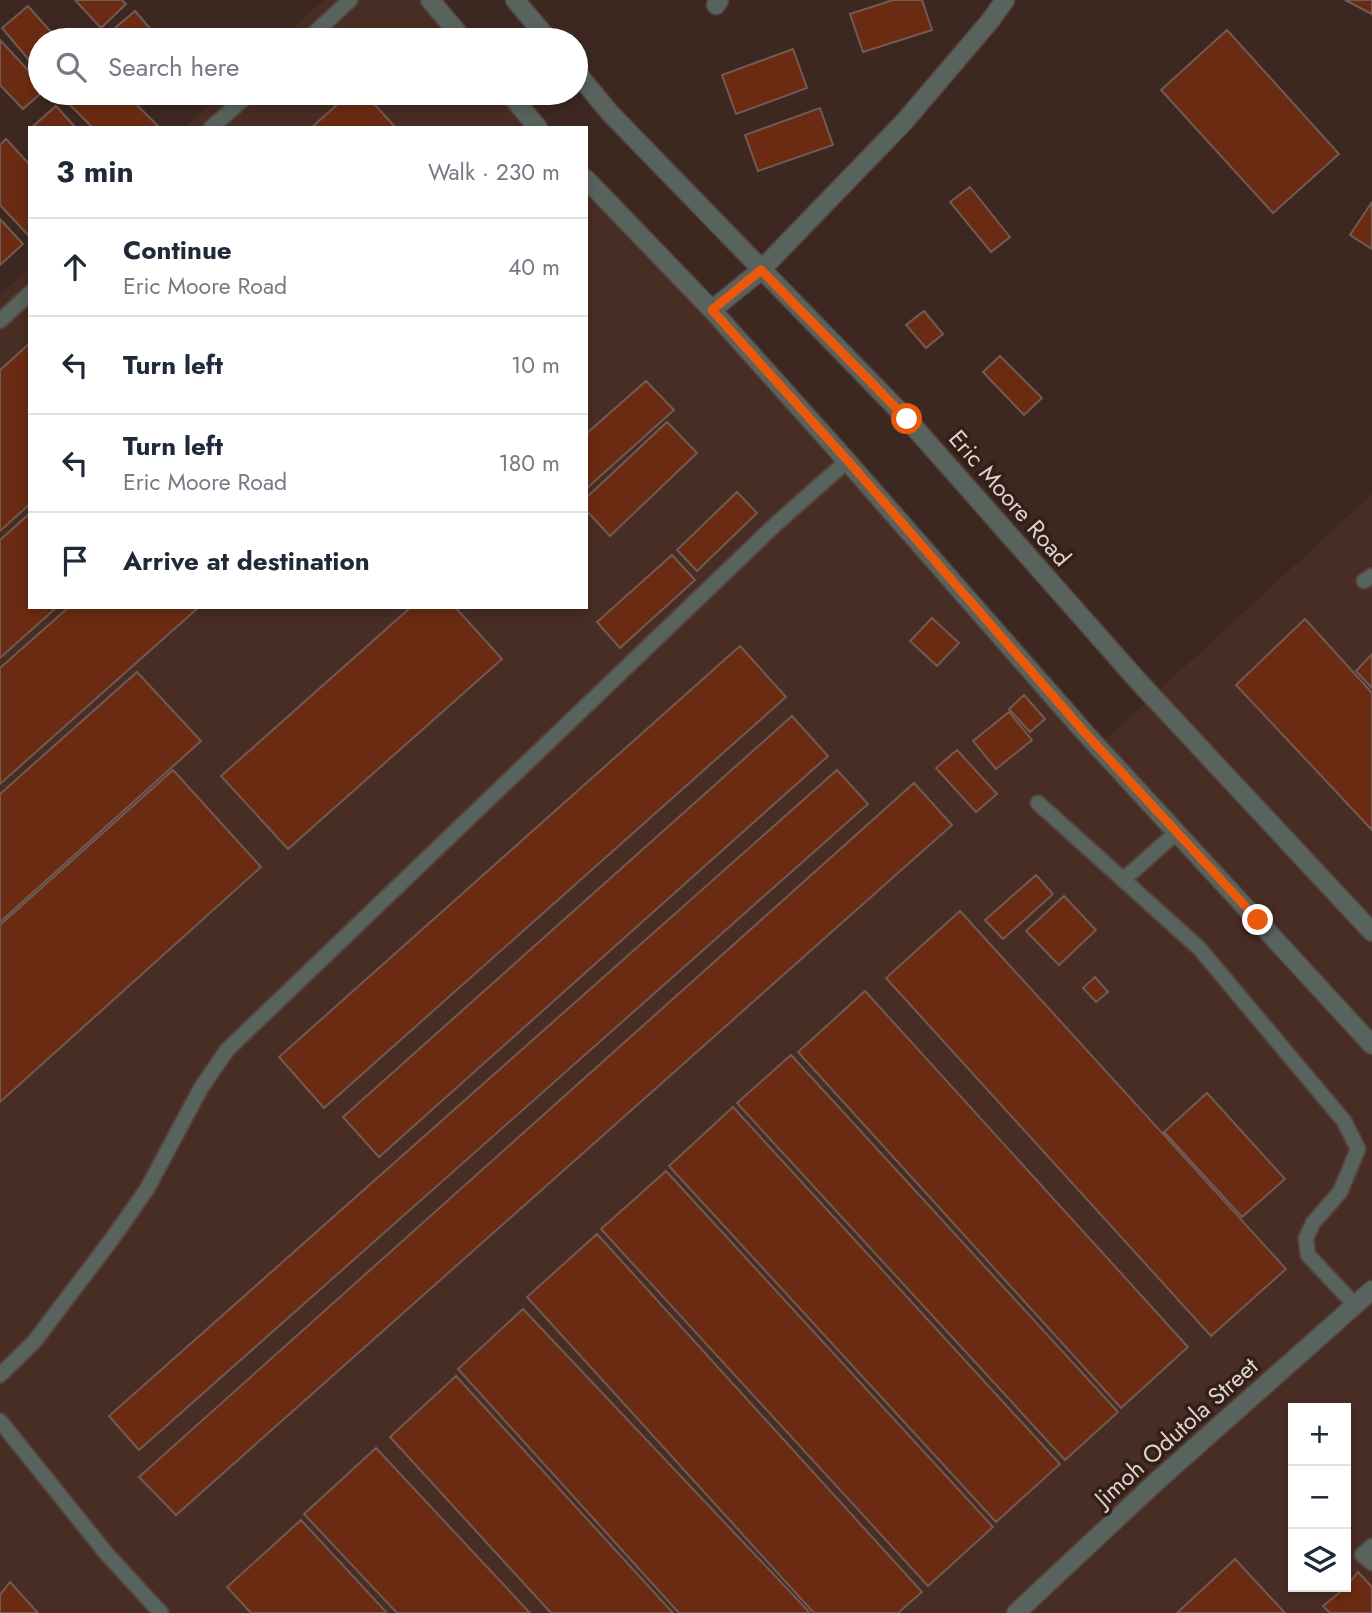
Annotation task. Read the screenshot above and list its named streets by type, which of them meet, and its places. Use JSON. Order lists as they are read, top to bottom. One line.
{"streets":{"street":["Eric Moore Road","Jimoh Odutola Street"]},"page":{"search":"Search here","heading":["3 min","Walk · 230 m"],"list":[["Continue","Eric Moore Road","40 m"],["Turn left","10 m"],["Turn left","Eric Moore Road","180 m"],"Arrive at destination"],"map_buttons":["+","−"]}}
